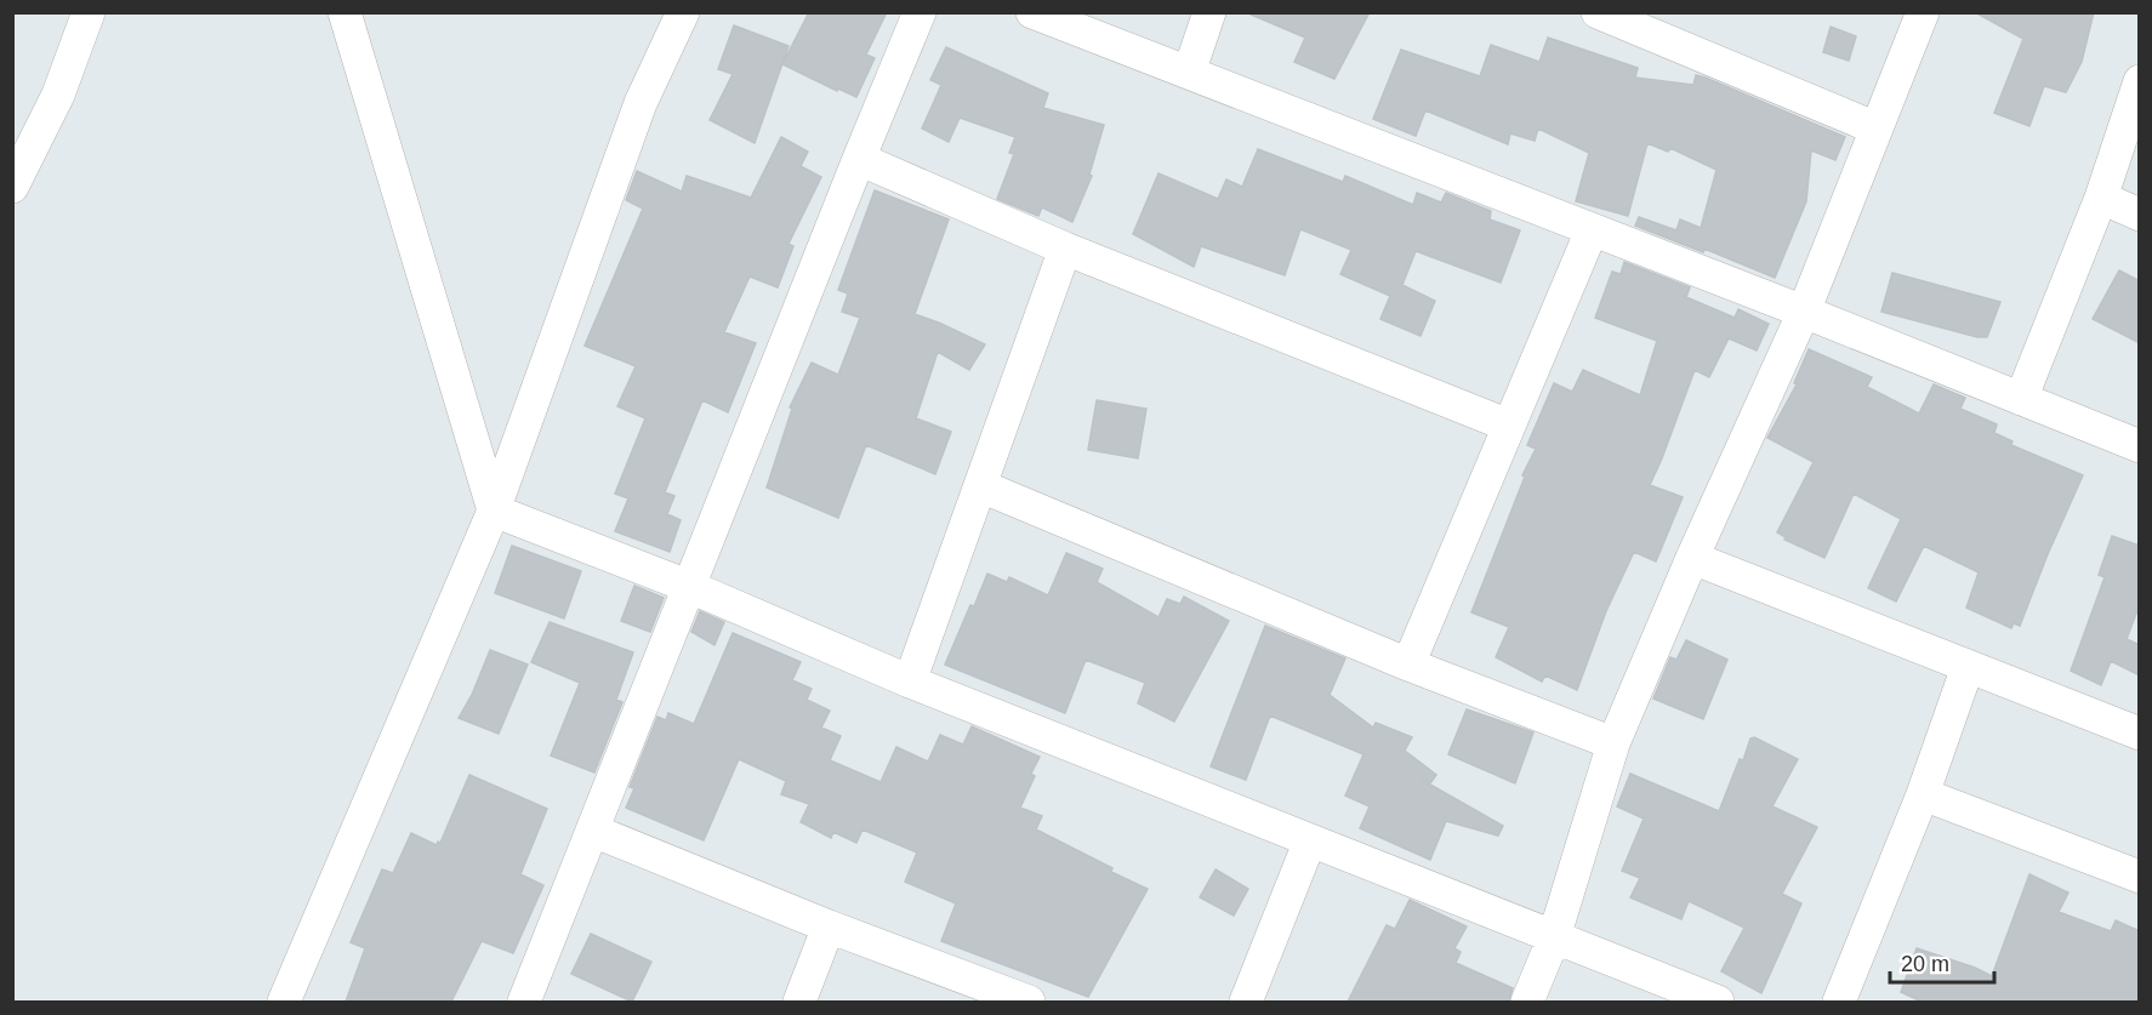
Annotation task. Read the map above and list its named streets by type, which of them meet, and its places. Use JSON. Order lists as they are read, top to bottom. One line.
{"scale_bar":"20 m"}
